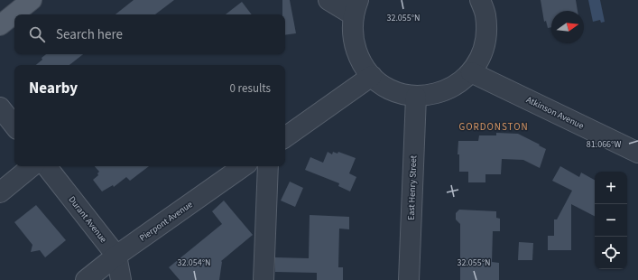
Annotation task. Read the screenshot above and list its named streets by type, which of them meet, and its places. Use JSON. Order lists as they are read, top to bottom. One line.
{"streets":{"street":["Atkinson Avenue","East Henry Street","Durant Avenue","Pierpont Avenue"]},"crossings":[["Durant Avenue","Pierpont Avenue"]],"districts":["GORDONSTON"],"north":"right","page":{"search":"Search here","heading":["Nearby","0 results"],"map_buttons":["+","−"]},"coordinates":["32.055°N","81.066°W","32.054°N"]}
